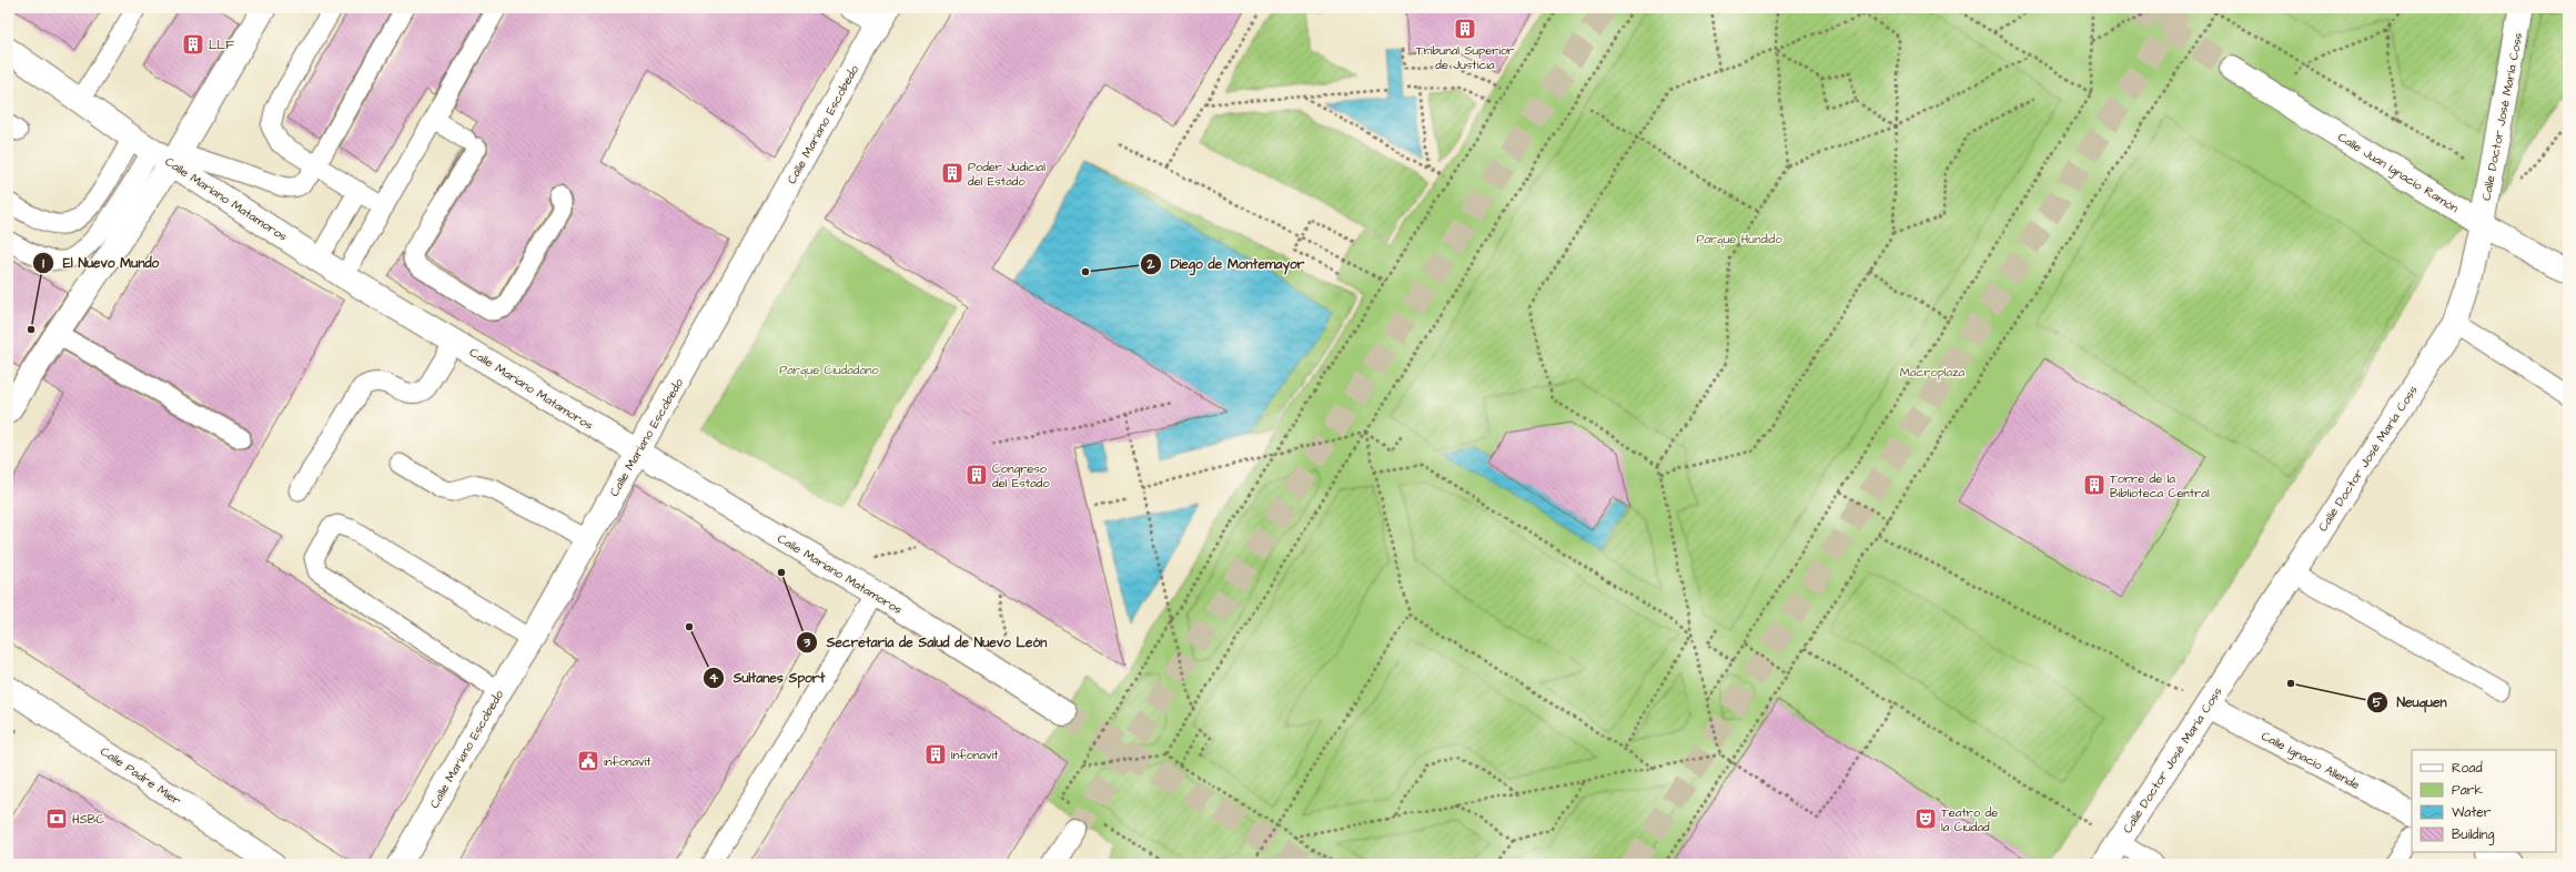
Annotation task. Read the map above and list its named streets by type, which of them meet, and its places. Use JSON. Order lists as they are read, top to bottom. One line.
{"streets":{"street":["Calle Doctor José María Coss","Calle Mariano Escobedo","Calle Juan Ignacio Ramón","Calle Mariano Matamoros","Calle Ignacio Allende","Calle Padre Mier"]},"crossings":[["Calle Doctor José María Coss","Calle Juan Ignacio Ramón"],["Calle Doctor José María Coss","Calle Ignacio Allende"],["Calle Mariano Escobedo","Calle Mariano Matamoros"]],"parks":["Parque Hundido","Parque Ciudadano","Macroplaza"],"places":{"building":["Tribunal Superior de Justicia","LLF","Poder Judicial del Estado","Congreso del Estado","Torre de la Biblioteca Central","Infonavit"],"other":["Diego de Montemayor","El Nuevo Mundo","Secretaría de Salud de Nuevo León","Sultanes Sport","Neuquen"],"public building":["infonavit"],"bank":["HSBC"],"theatre":["Teatro de la Ciudad"]},"legend":["Road","Park","Water","Building"]}
